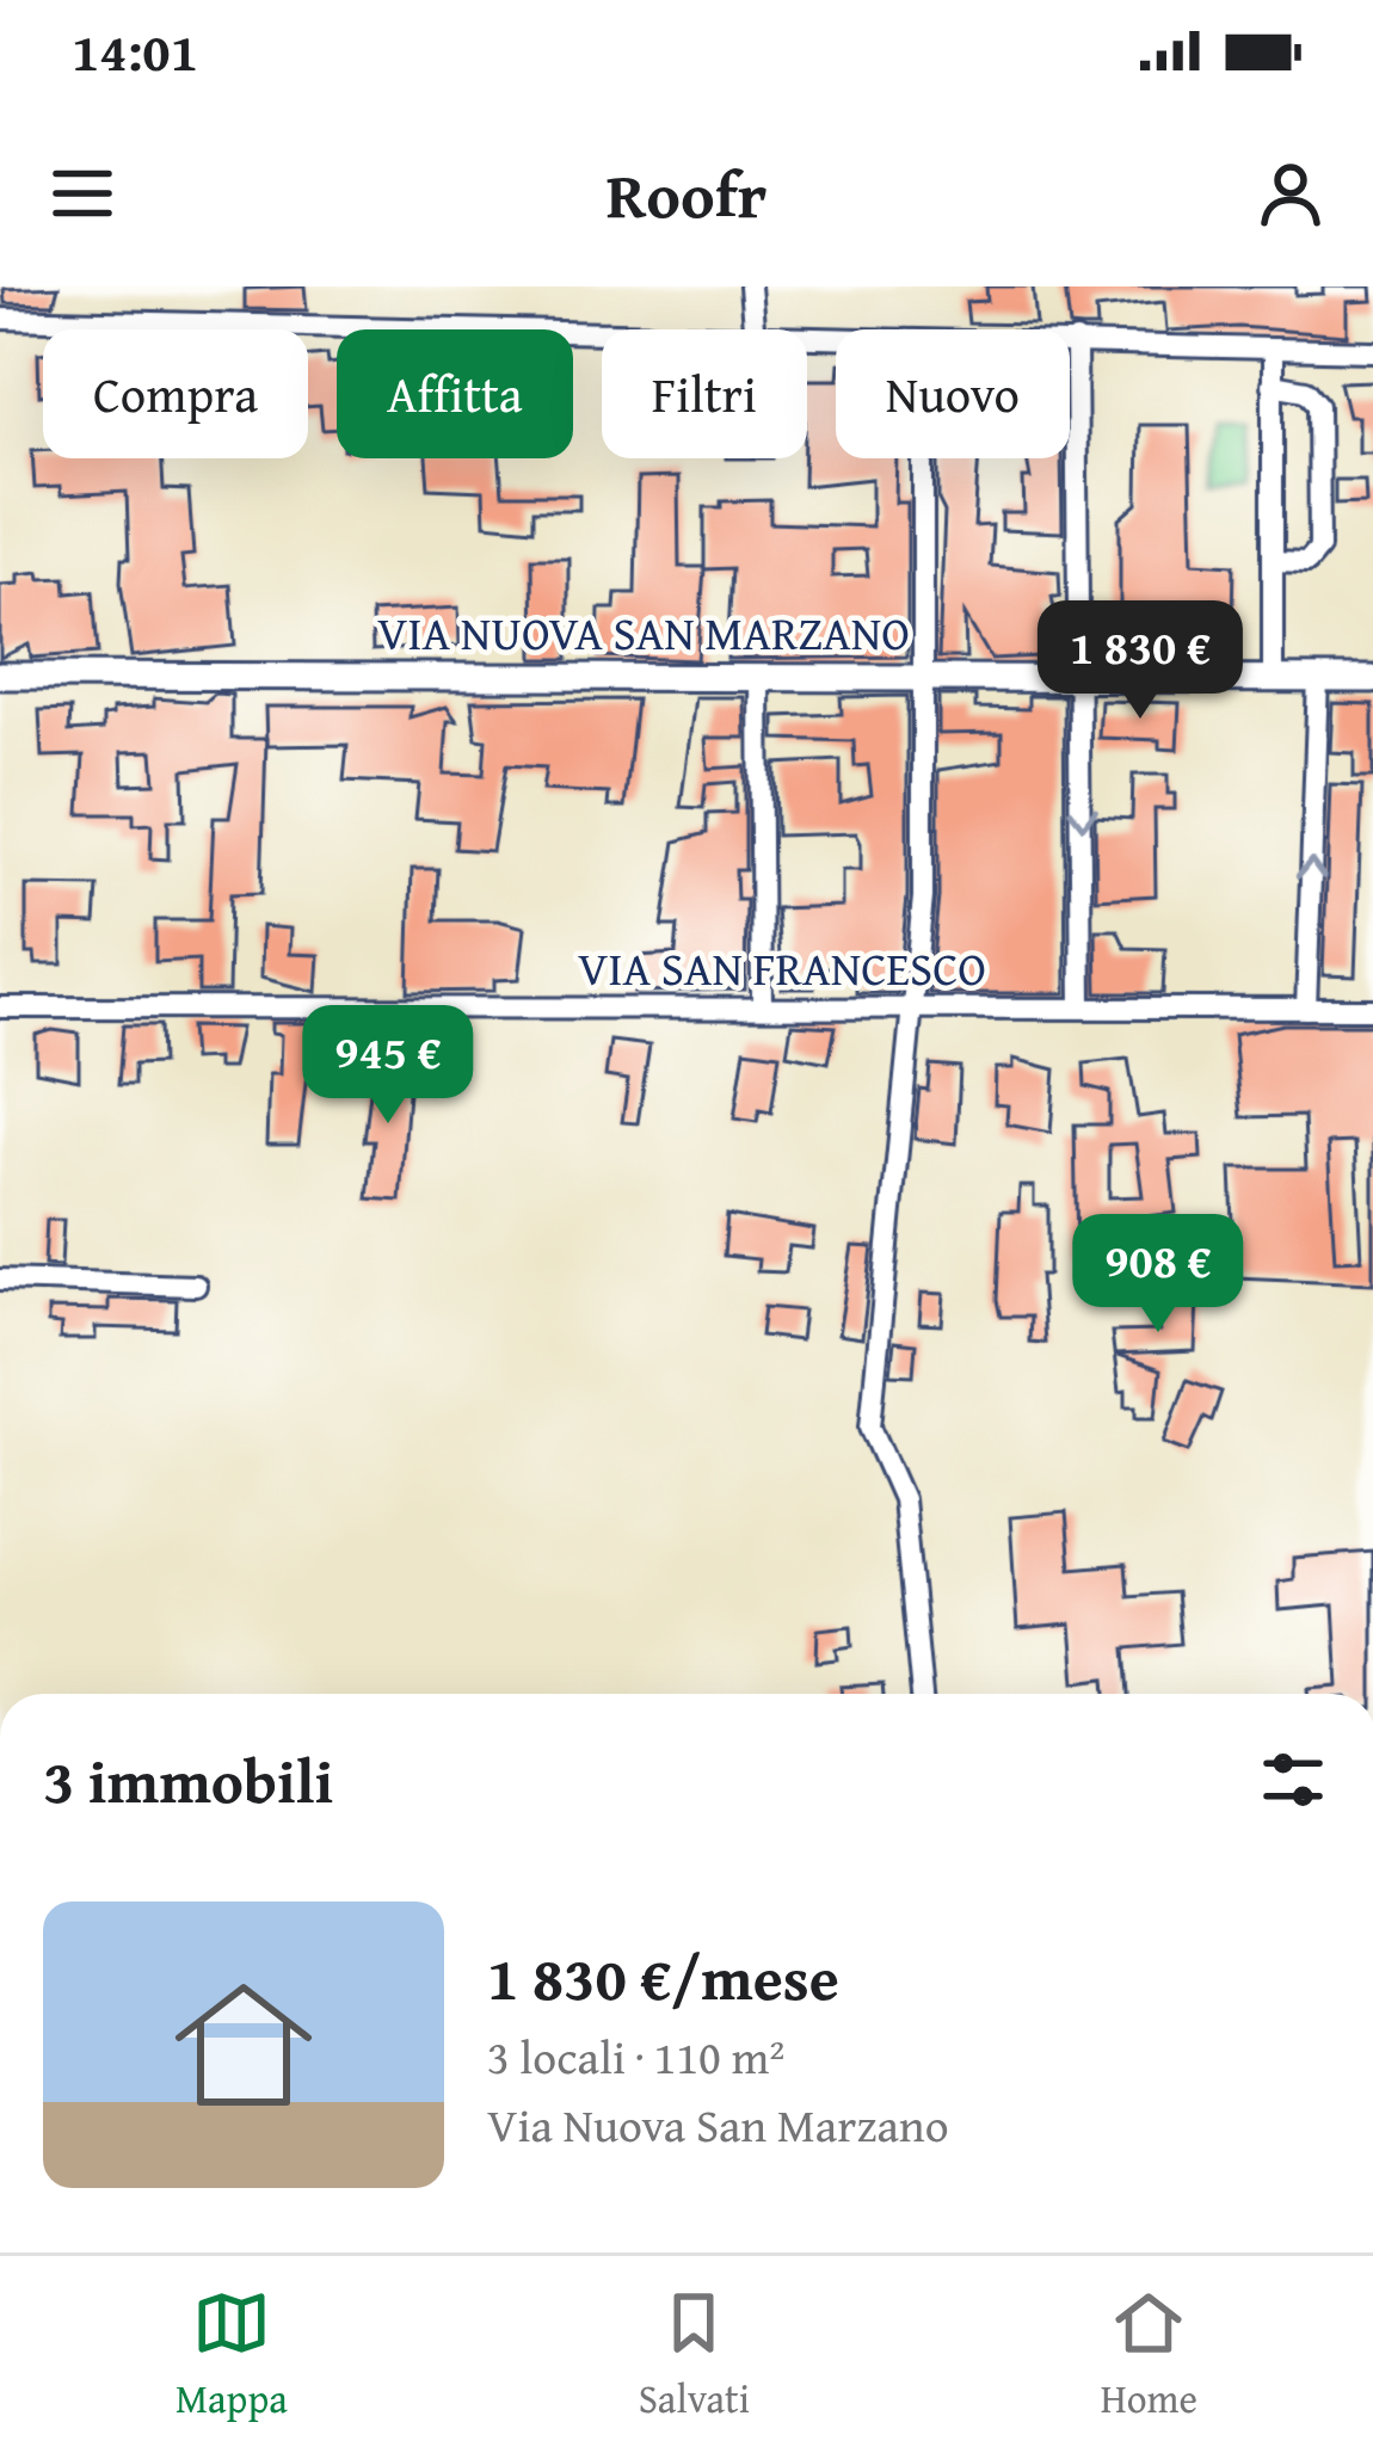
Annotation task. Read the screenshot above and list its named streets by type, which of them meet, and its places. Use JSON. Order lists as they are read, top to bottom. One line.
{"streets":{"main road":["VIA NUOVA SAN MARZANO"],"street":["VIA SAN FRANCESCO"]},"page":{"status":"14:01","header":"Roofr","chip":["Compra","Affitta","Filtri","Nuovo"],"price":["1 830 €","945 €","908 €"],"heading":"3 immobili","list":[{"name":"1 830 €/mese","note":"3 locali · 110 m² · Via Nuova San Marzano"}],"tabs":["Mappa","Salvati","Home"]}}
